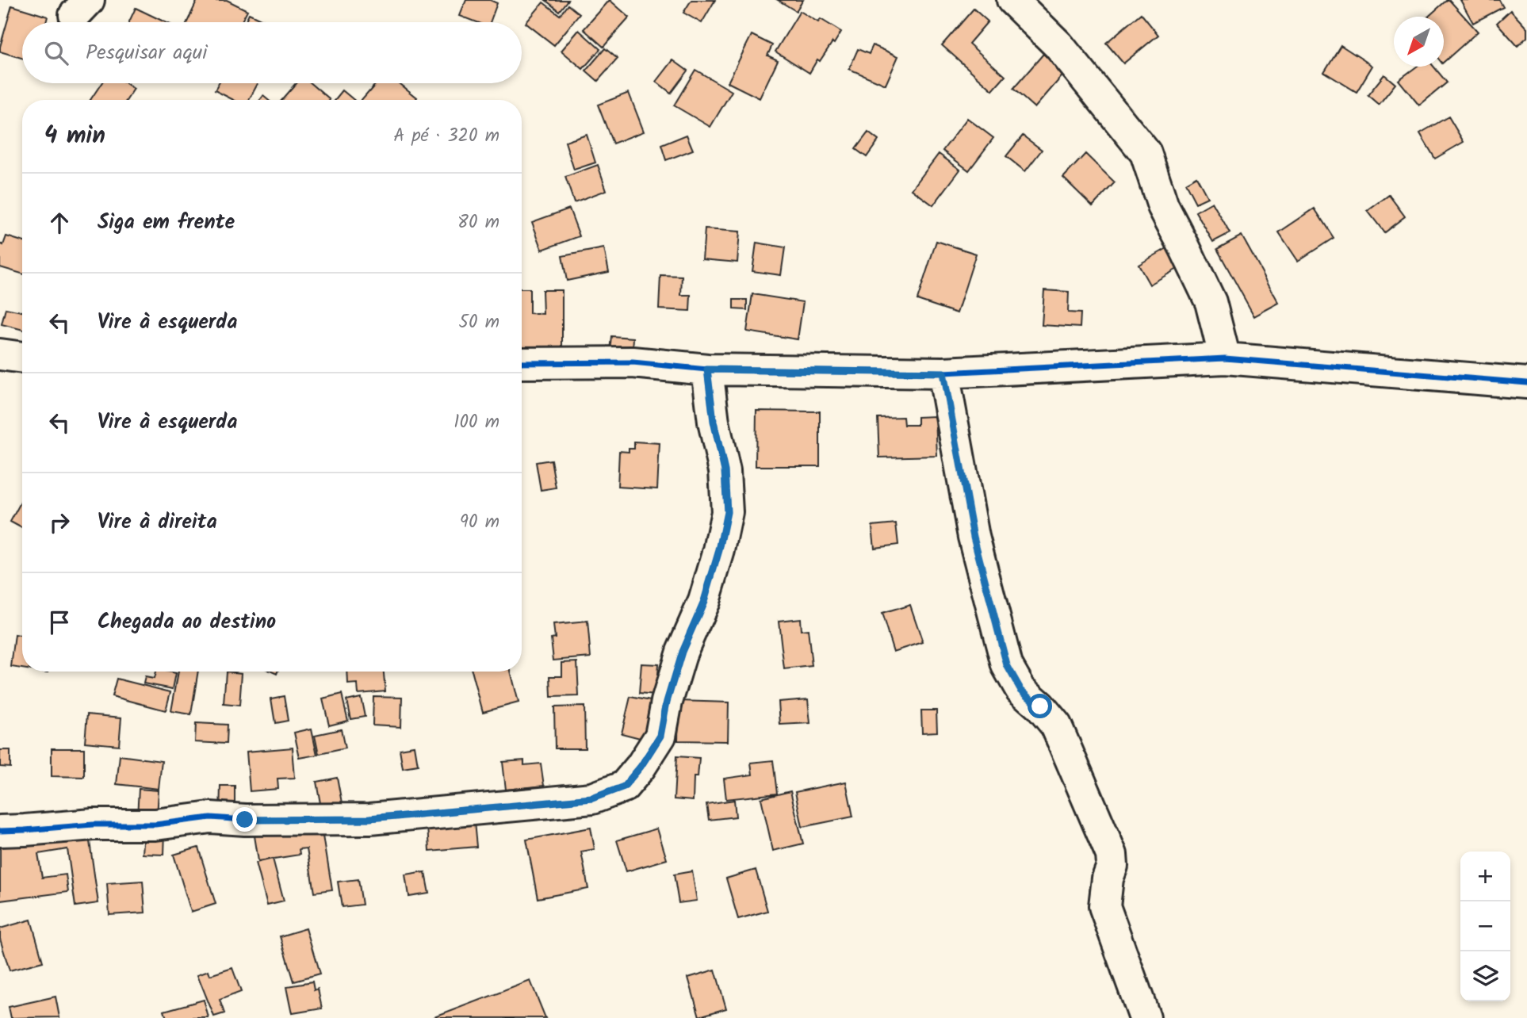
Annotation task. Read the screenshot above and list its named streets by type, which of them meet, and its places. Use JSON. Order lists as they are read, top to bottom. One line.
{"north":"bottom left","page":{"search":"Pesquisar aqui","heading":["4 min","A pé · 320 m"],"list":[["Siga em frente","80 m"],["Vire à esquerda","50 m"],["Vire à esquerda","100 m"],["Vire à direita","90 m"],"Chegada ao destino"],"map_buttons":["+","−"]}}
